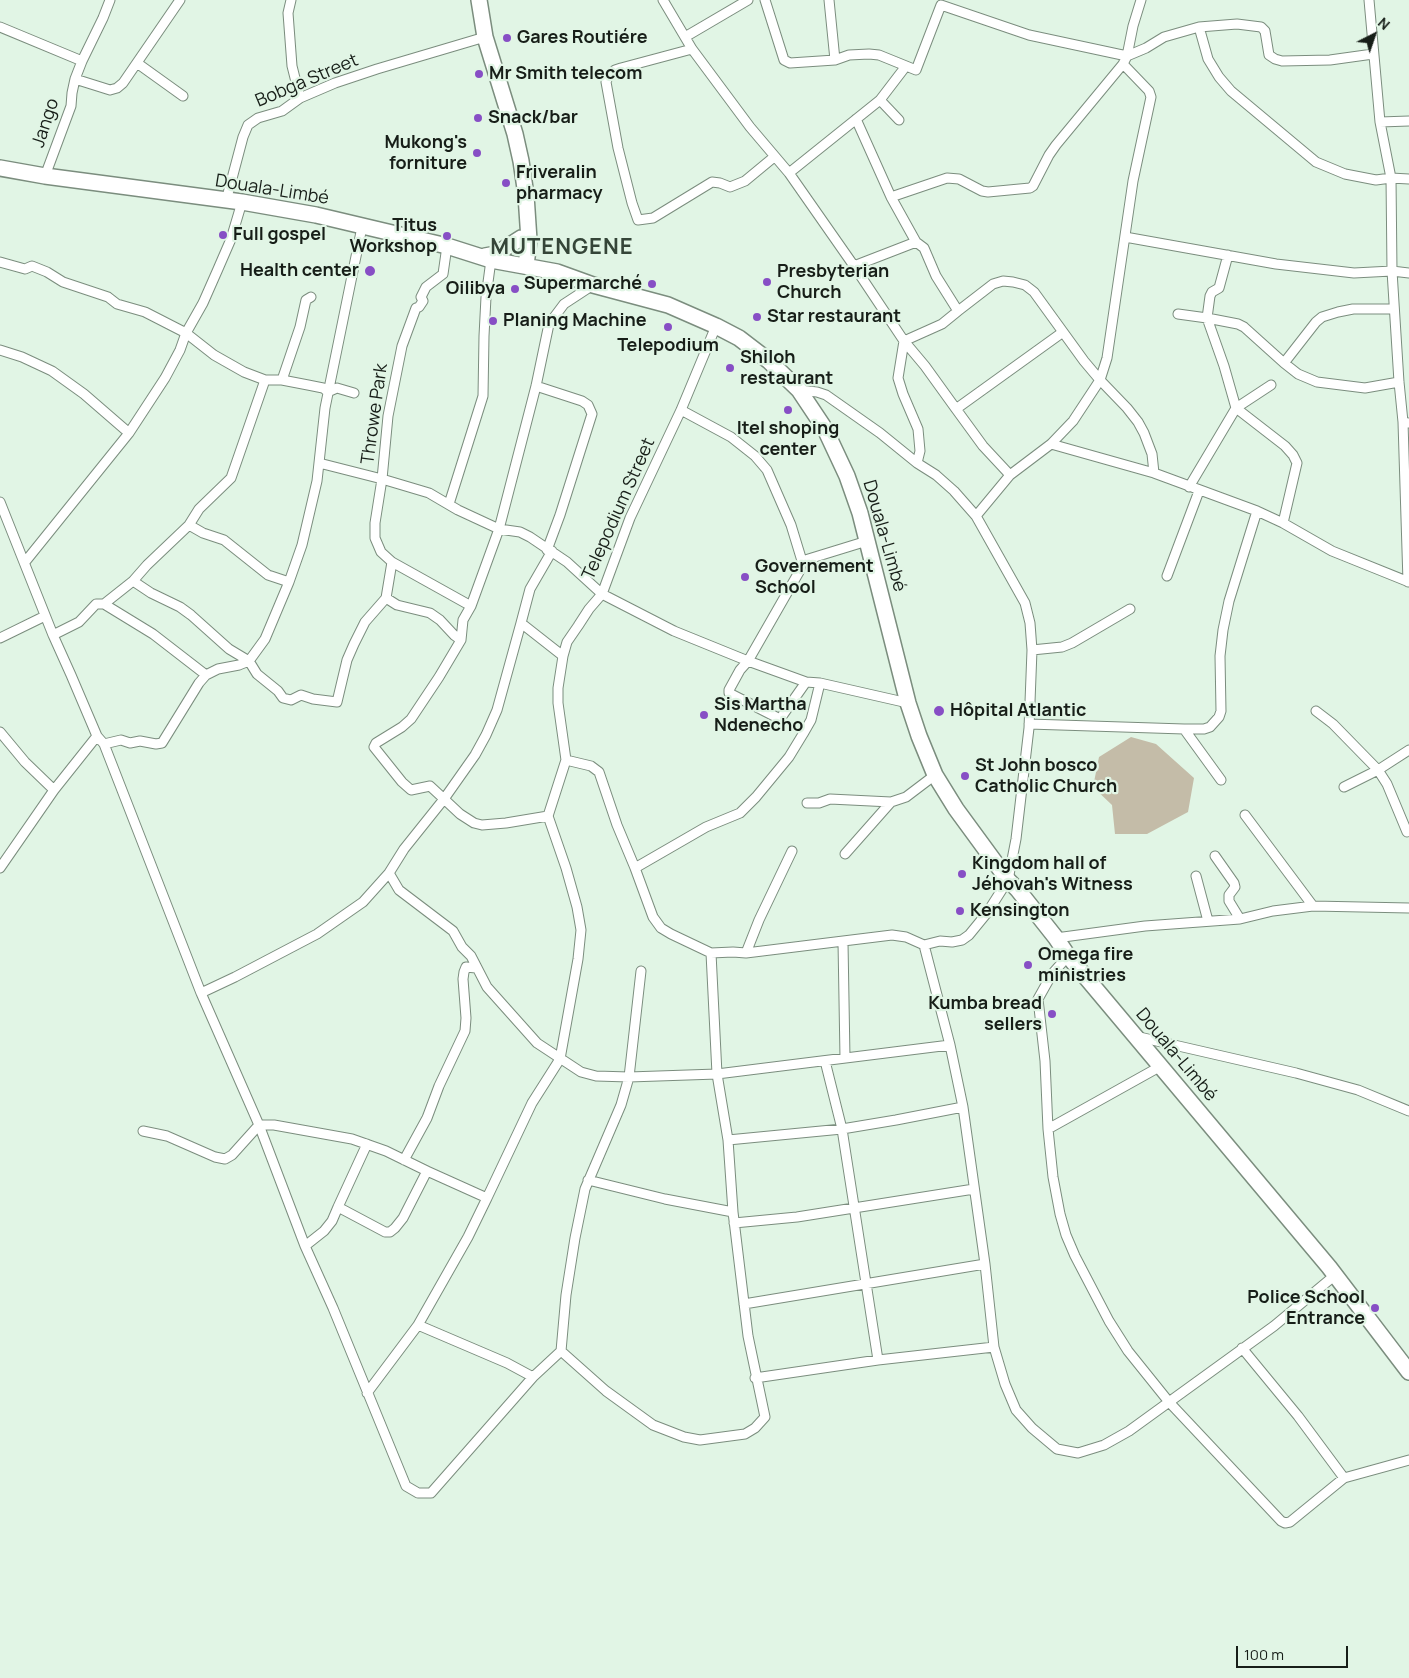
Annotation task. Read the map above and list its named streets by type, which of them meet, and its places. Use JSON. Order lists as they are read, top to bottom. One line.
{"streets":{"highway":["Douala-Limbé"],"street":["Bobga Street","Jango","Throwe Park","Telepodium Street"]},"crossings":[["Bobga Street","Douala-Limbé"],["Jango","Douala-Limbé"],["Douala-Limbé","Throwe Park"],["Douala-Limbé","Telepodium Street"],["Throwe Park","Telepodium Street"]],"districts":["MUTENGENE"],"places":["Gares Routiére","Mr Smith telecom","Snack/bar","Mukong's forniture","Friveralin pharmacy","Full gospel","Titus Workshop","Health center","Presbyterian Church","Supermarché","Oilibya","Star restaurant","Planing Machine","Telepodium","Shiloh restaurant","Itel shoping center","Governement School","Hôpital Atlantic","Sis Martha Ndenecho","St John bosco Catholic Church","Kingdom hall of Jéhovah's Witness","Kensington","Omega fire ministries","Kumba bread sellers","Police School Entrance"],"scale_bar":"100 m","north":"top right"}
